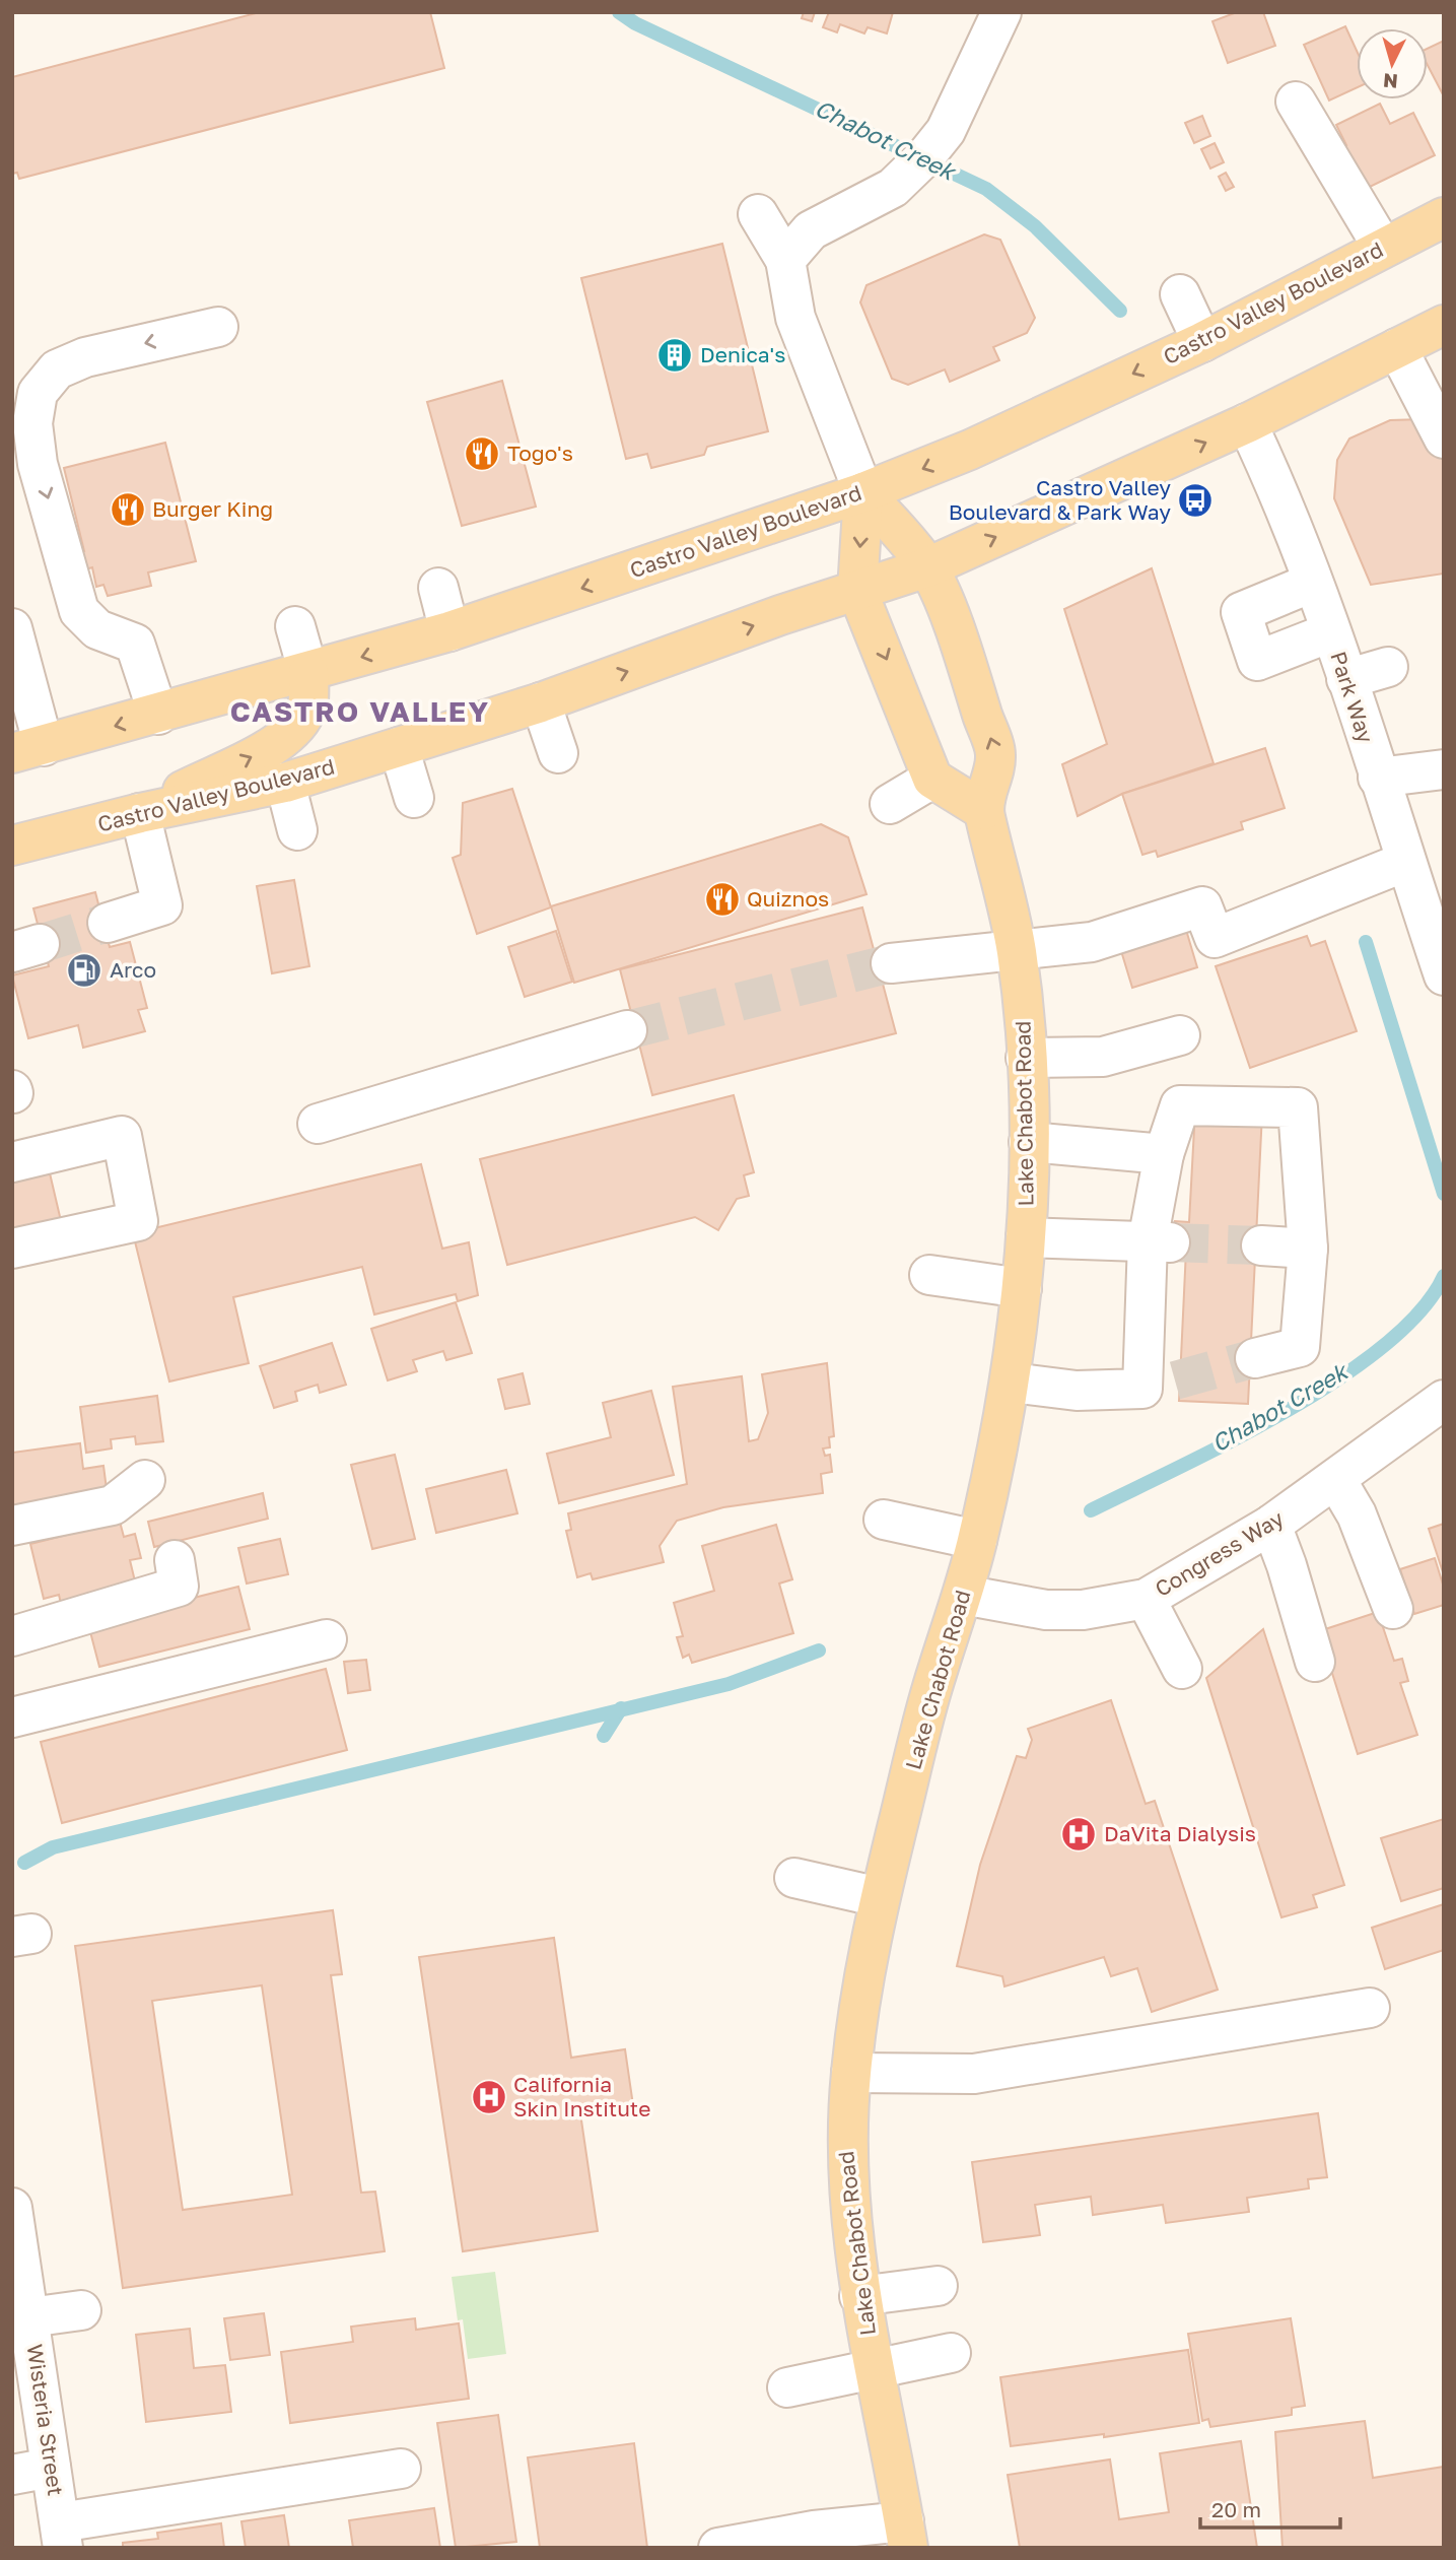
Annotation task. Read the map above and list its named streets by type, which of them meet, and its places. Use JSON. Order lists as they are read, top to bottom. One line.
{"streets":{"main road":["Castro Valley Boulevard","Lake Chabot Road"],"street":["Park Way","Congress Way","Wisteria Street"]},"crossings":[["Castro Valley Boulevard","Park Way"],["Castro Valley Boulevard","Lake Chabot Road"],["Lake Chabot Road","Congress Way"]],"districts":["CASTRO VALLEY"],"water":["Chabot Creek"],"places":{"building":["Denica's"],"restaurant":["Togo's","Burger King","Quiznos"],"bus stop":["Castro Valley Boulevard & Park Way"],"fuel station":["Arco"],"hospital":["DaVita Dialysis","California Skin Institute"]},"scale_bar":"20 m","north":"bottom"}
